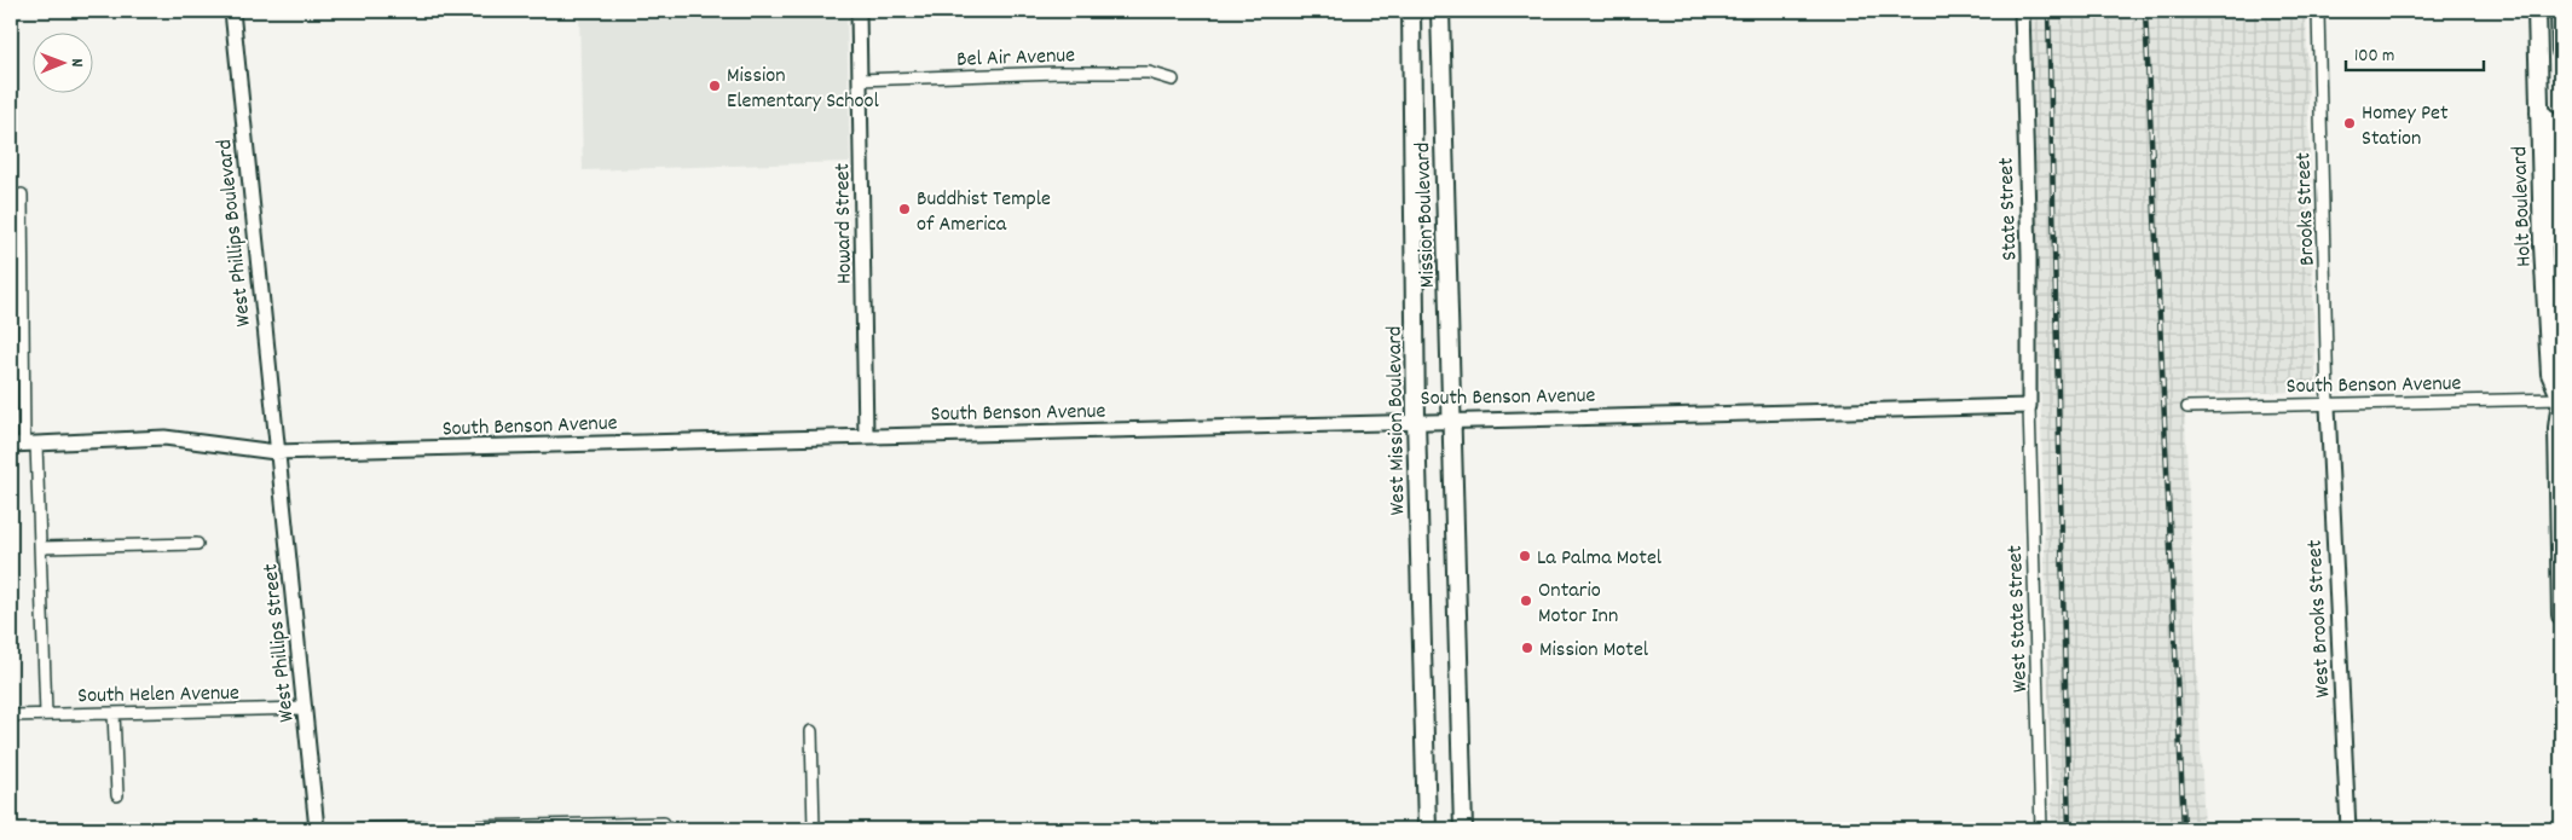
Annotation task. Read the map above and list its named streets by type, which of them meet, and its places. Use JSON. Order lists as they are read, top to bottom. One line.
{"streets":{"main road":["Holt Boulevard","Mission Boulevard","West Mission Boulevard"],"street":["Bel Air Avenue","State Street","Brooks Street","Howard Street","West Phillips Boulevard","South Benson Avenue","West State Street","West Brooks Street","West Phillips Street","South Helen Avenue"]},"crossings":[["Bel Air Avenue","Howard Street"],["Holt Boulevard","South Benson Avenue"],["State Street","South Benson Avenue"],["State Street","West State Street"],["Brooks Street","South Benson Avenue"],["Brooks Street","West Brooks Street"],["Mission Boulevard","South Benson Avenue"],["Howard Street","South Benson Avenue"],["West Phillips Boulevard","South Benson Avenue"],["West Phillips Boulevard","West Phillips Street"],["South Benson Avenue","West Mission Boulevard"],["South Benson Avenue","West State Street"],["South Benson Avenue","West Brooks Street"],["South Benson Avenue","West Phillips Street"],["West Phillips Street","South Helen Avenue"]],"places":["Mission Elementary School","Homey Pet Station","Buddhist Temple of America","La Palma Motel","Ontario Motor Inn","Mission Motel"],"scale_bar":"100 m","north":"right"}
